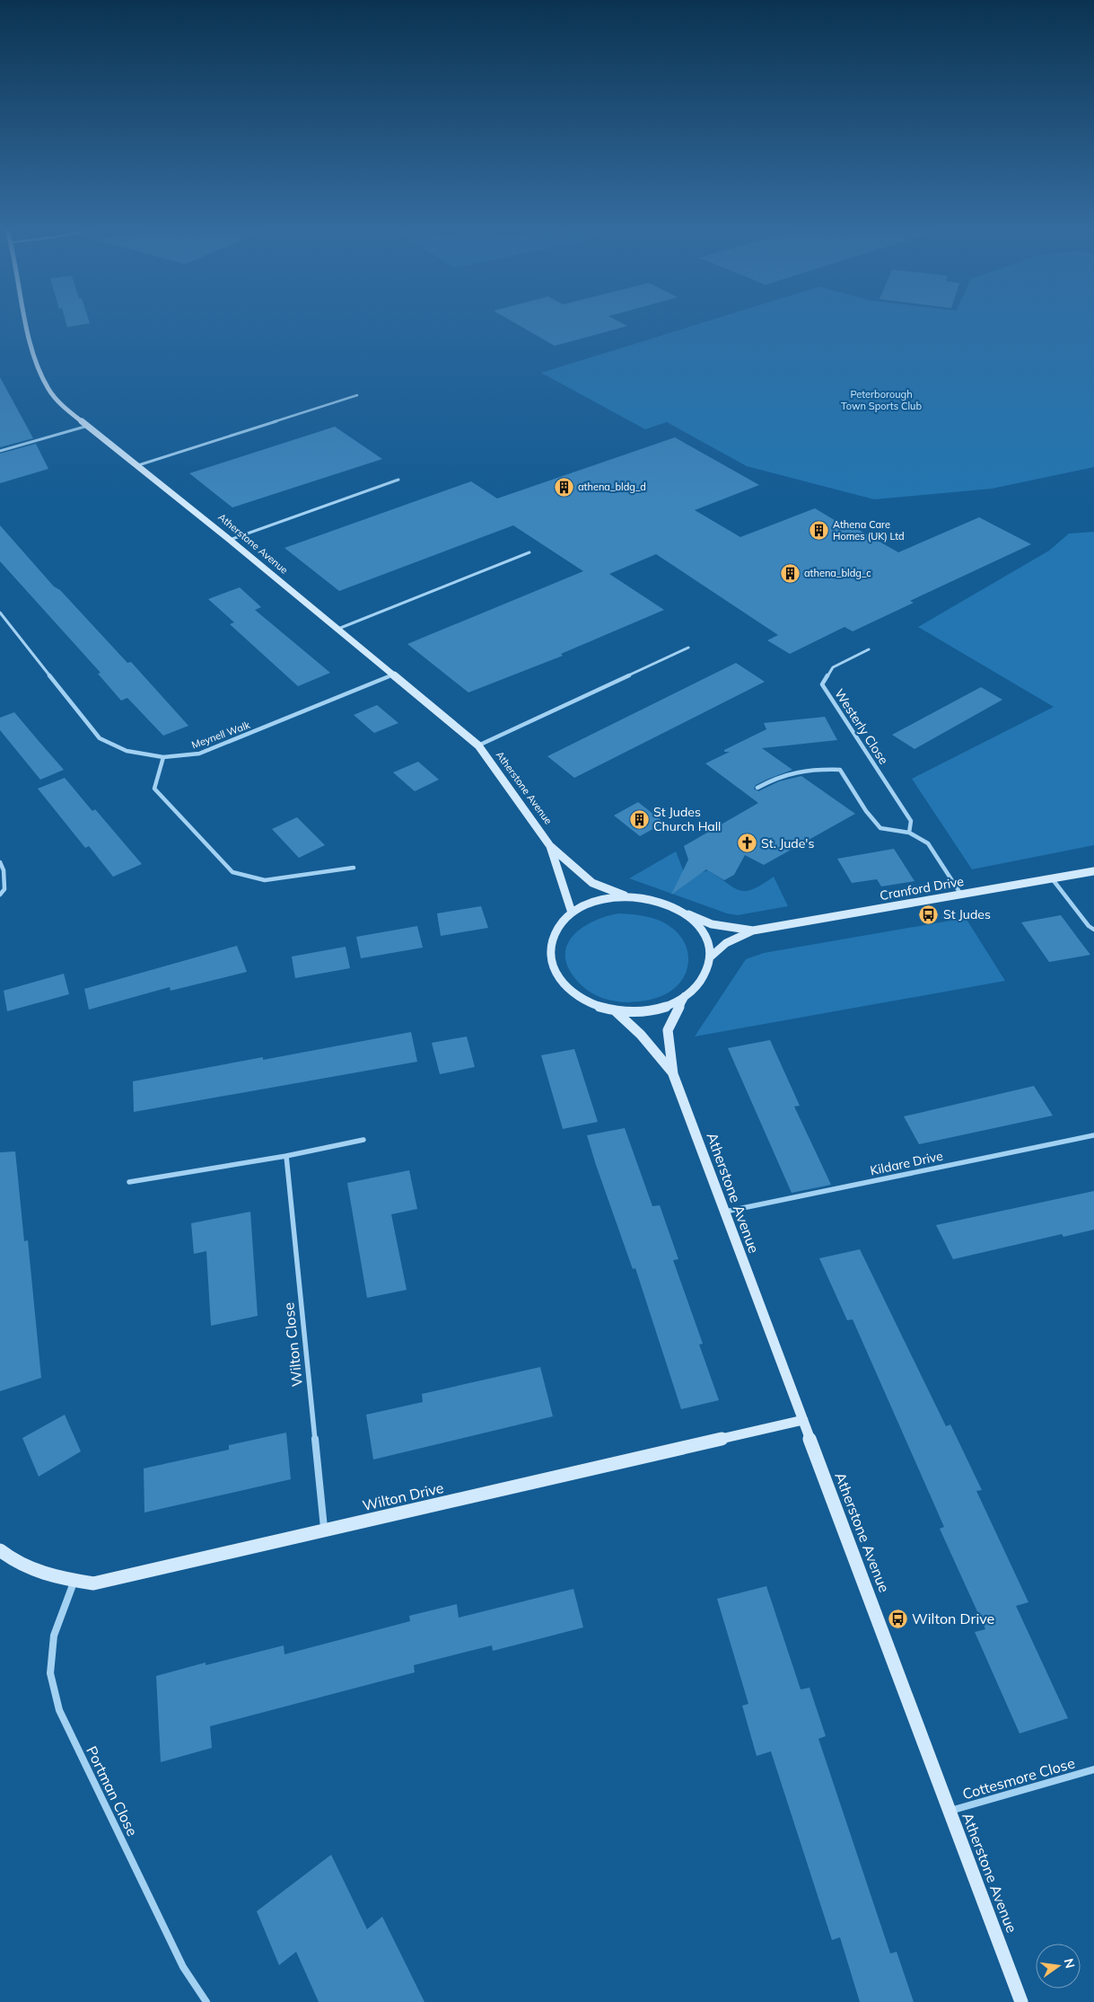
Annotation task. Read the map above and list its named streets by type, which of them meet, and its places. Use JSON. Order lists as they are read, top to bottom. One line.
{"streets":{"street":["Atherstone Avenue","Westerly Close","Meynell Walk","Cranford Drive","Kildare Drive","Wilton Close","Wilton Drive","Cottesmore Close","Portman Close"]},"crossings":[["Atherstone Avenue","Meynell Walk"],["Atherstone Avenue","Cranford Drive"],["Atherstone Avenue","Kildare Drive"],["Atherstone Avenue","Wilton Drive"],["Atherstone Avenue","Cottesmore Close"],["Wilton Close","Wilton Drive"],["Wilton Drive","Portman Close"]],"parks":["Peterborough Town Sports Club"],"places":{"building":["athena_bldg_d","Athena Care Homes (UK) Ltd","athena_bldg_c","St Judes Church Hall"],"church":["St. Jude's"],"bus stop":["St Judes","Wilton Drive"]},"north":"right"}
